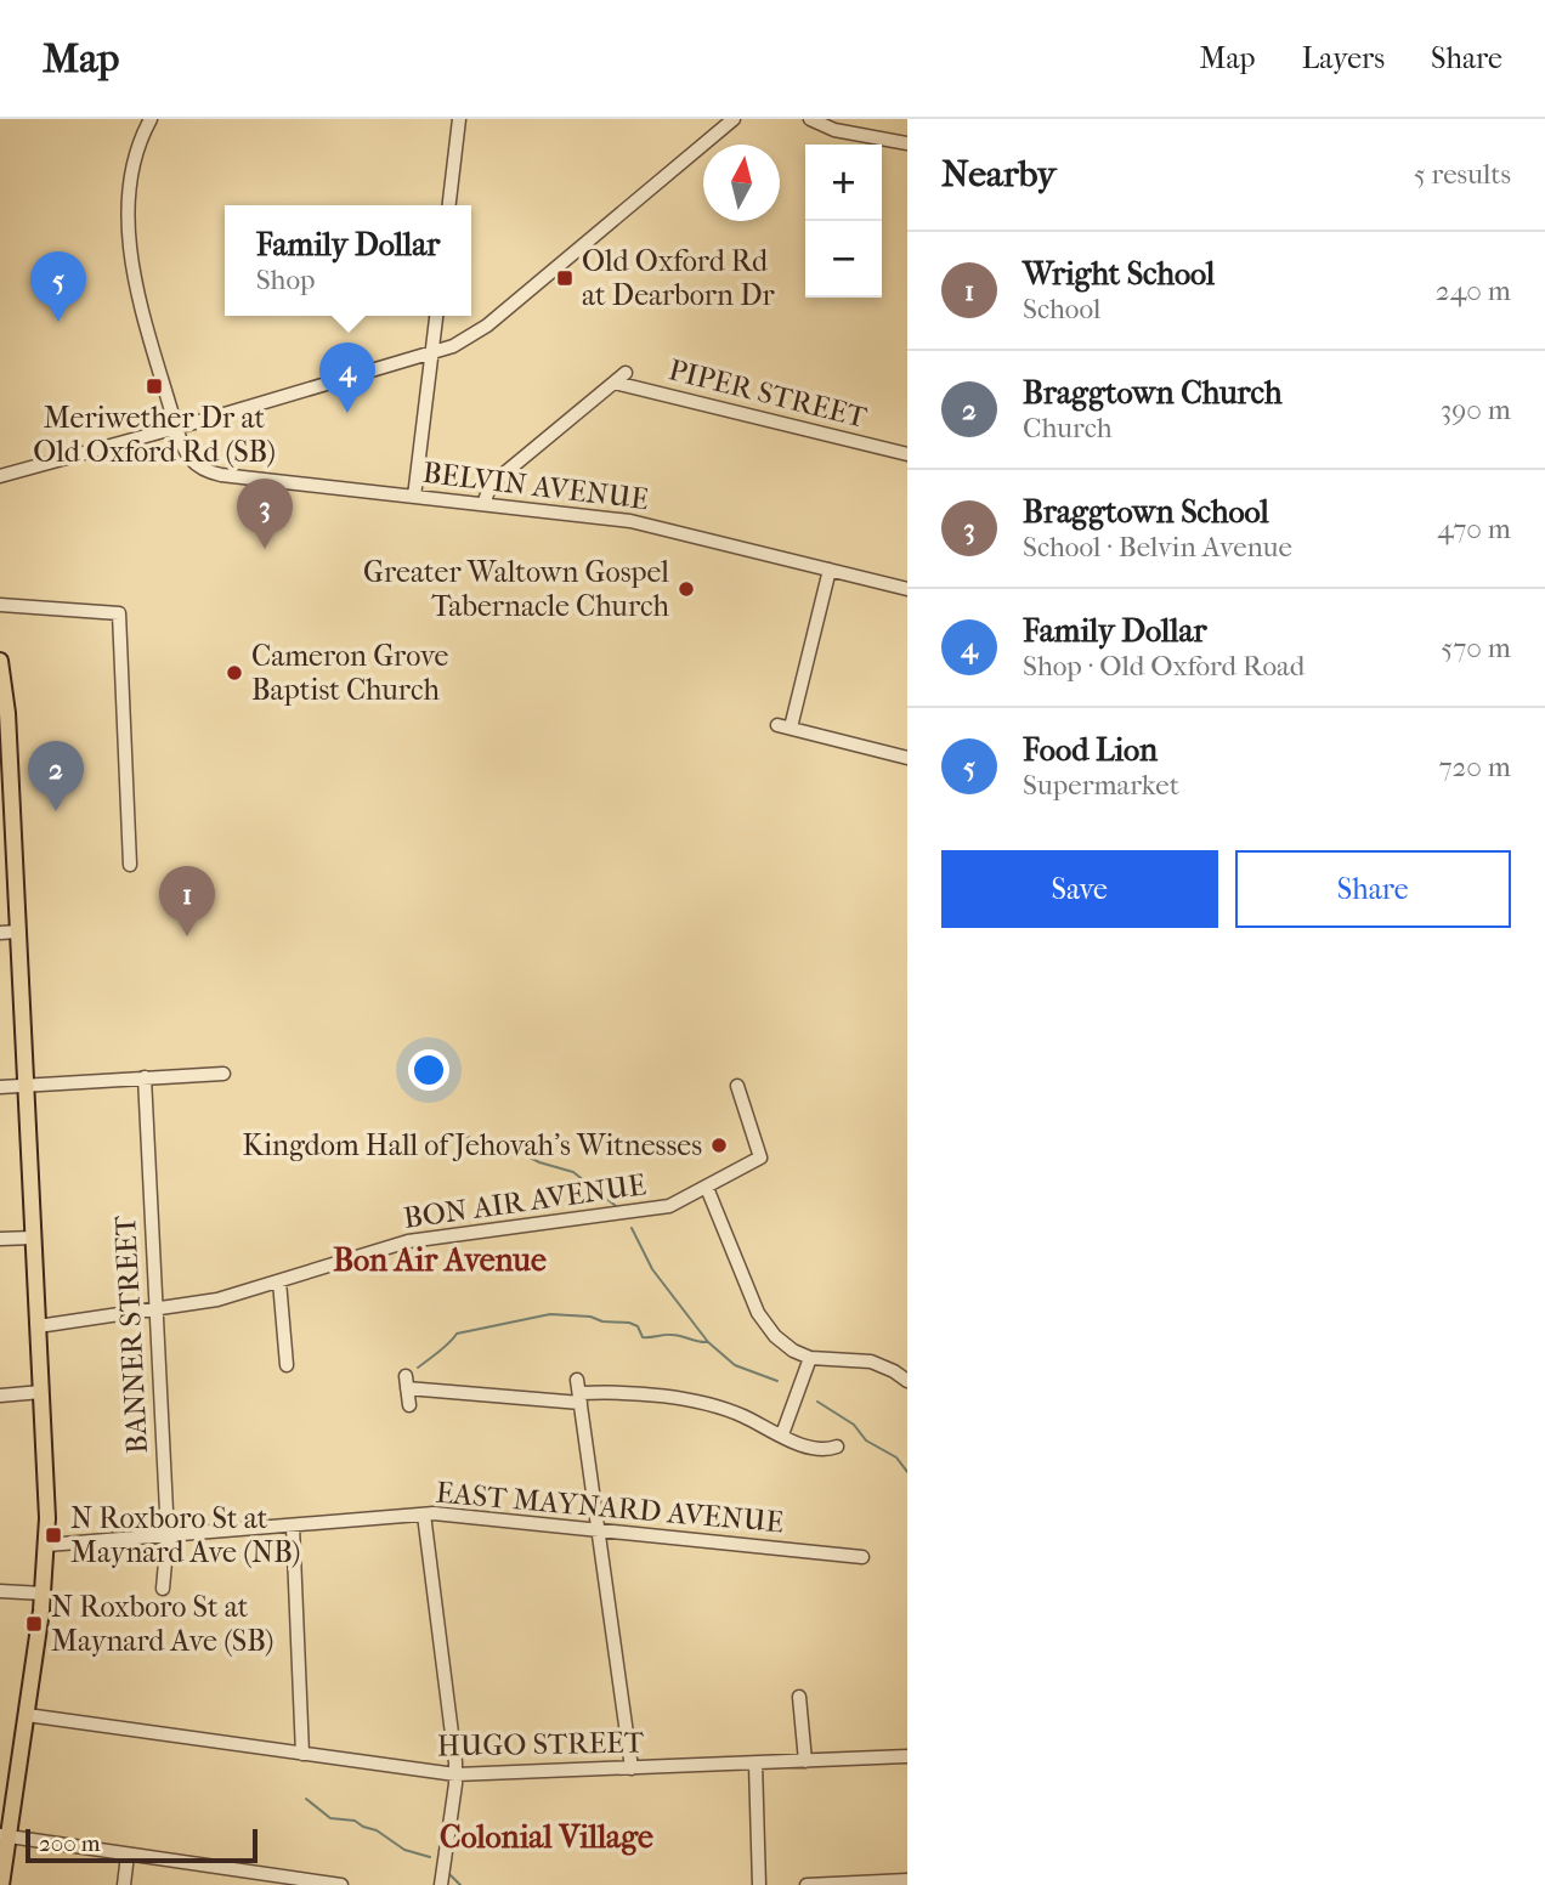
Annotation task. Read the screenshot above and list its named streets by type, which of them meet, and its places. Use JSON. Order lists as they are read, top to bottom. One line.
{"streets":{"street":["PIPER STREET","BELVIN AVENUE","BON AIR AVENUE","BANNER STREET","EAST MAYNARD AVENUE","HUGO STREET"]},"crossings":[["BON AIR AVENUE","BANNER STREET"],["BANNER STREET","EAST MAYNARD AVENUE"]],"districts":["Bon Air Avenue","Colonial Village"],"places":{"transit":["Old Oxford Rd at Dearborn Dr","Meriwether Dr at Old Oxford Rd (SB)","N Roxboro St at Maynard Ave (NB)","N Roxboro St at Maynard Ave (SB)"],"other":["Greater Waltown Gospel Tabernacle Church","Cameron Grove Baptist Church","Kingdom Hall of Jehovah’s Witnesses"]},"scale_bar":"200 m","north":"top","page":{"header":"Map","nav":["Map","Layers","Share"],"heading":["Nearby","5 results"],"map_buttons":["+","−"],"popup":["Family Dollar","Shop"],"list":[{"mark":"1","name":"Wright School","note":"School","value":"240 m"},{"mark":"2","name":"Braggtown Church","note":"Church","value":"390 m"},{"mark":"3","name":"Braggtown School","note":"School · Belvin Avenue","value":"470 m"},{"mark":"4","name":"Family Dollar","note":"Shop · Old Oxford Road","value":"570 m"},{"mark":"5","name":"Food Lion","note":"Supermarket","value":"720 m"}],"pins":["5","4","3","2","1"],"buttons":["Save","Share"],"scale":"200 m"}}
